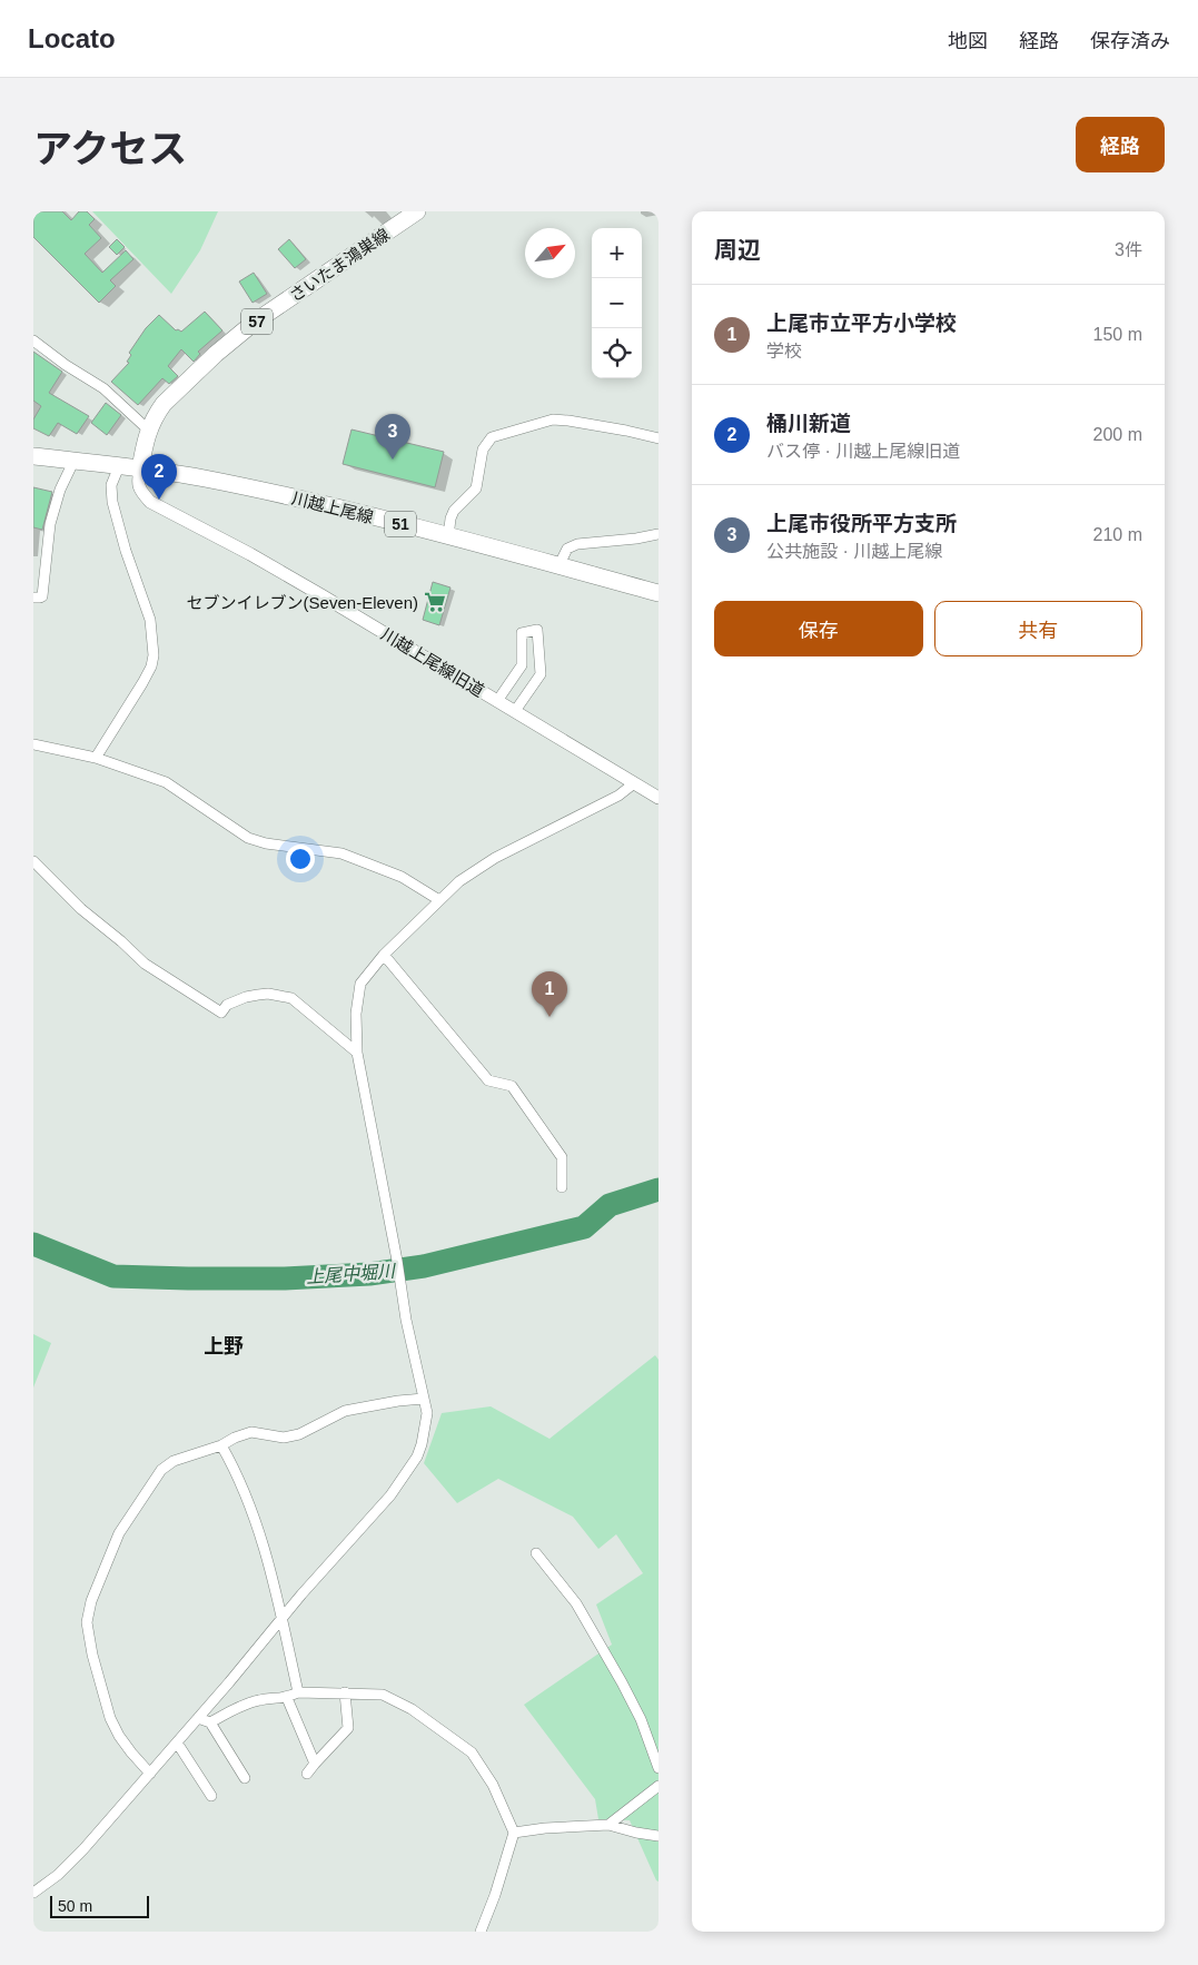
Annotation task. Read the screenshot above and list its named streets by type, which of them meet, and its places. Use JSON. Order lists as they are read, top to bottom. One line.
{"streets":{"main road":["さいたま鴻巣線","57","川越上尾線","51"],"street":["川越上尾線旧道"]},"crossings":[["さいたま鴻巣線","川越上尾線"],["さいたま鴻巣線","川越上尾線旧道"],["川越上尾線","川越上尾線旧道"]],"districts":["上野"],"water":["上尾中堀川"],"places":{"supermarket":["セブンイレブン(Seven-Eleven)"]},"scale_bar":"50 m","north":"top right","page":{"header":"Locato","nav":["地図","経路","保存済み"],"title":"アクセス","buttons":["経路",["保存","共有"]],"heading":["周辺","3件"],"map_buttons":["+","−"],"list":[{"mark":"1","name":"上尾市立平方小学校","note":"学校","value":"150 m"},{"mark":"2","name":"桶川新道","note":"バス停 · 川越上尾線旧道","value":"200 m"},{"mark":"3","name":"上尾市役所平方支所","note":"公共施設 · 川越上尾線","value":"210 m"}],"pins":["3","2","1"],"scale":"50 m"}}
